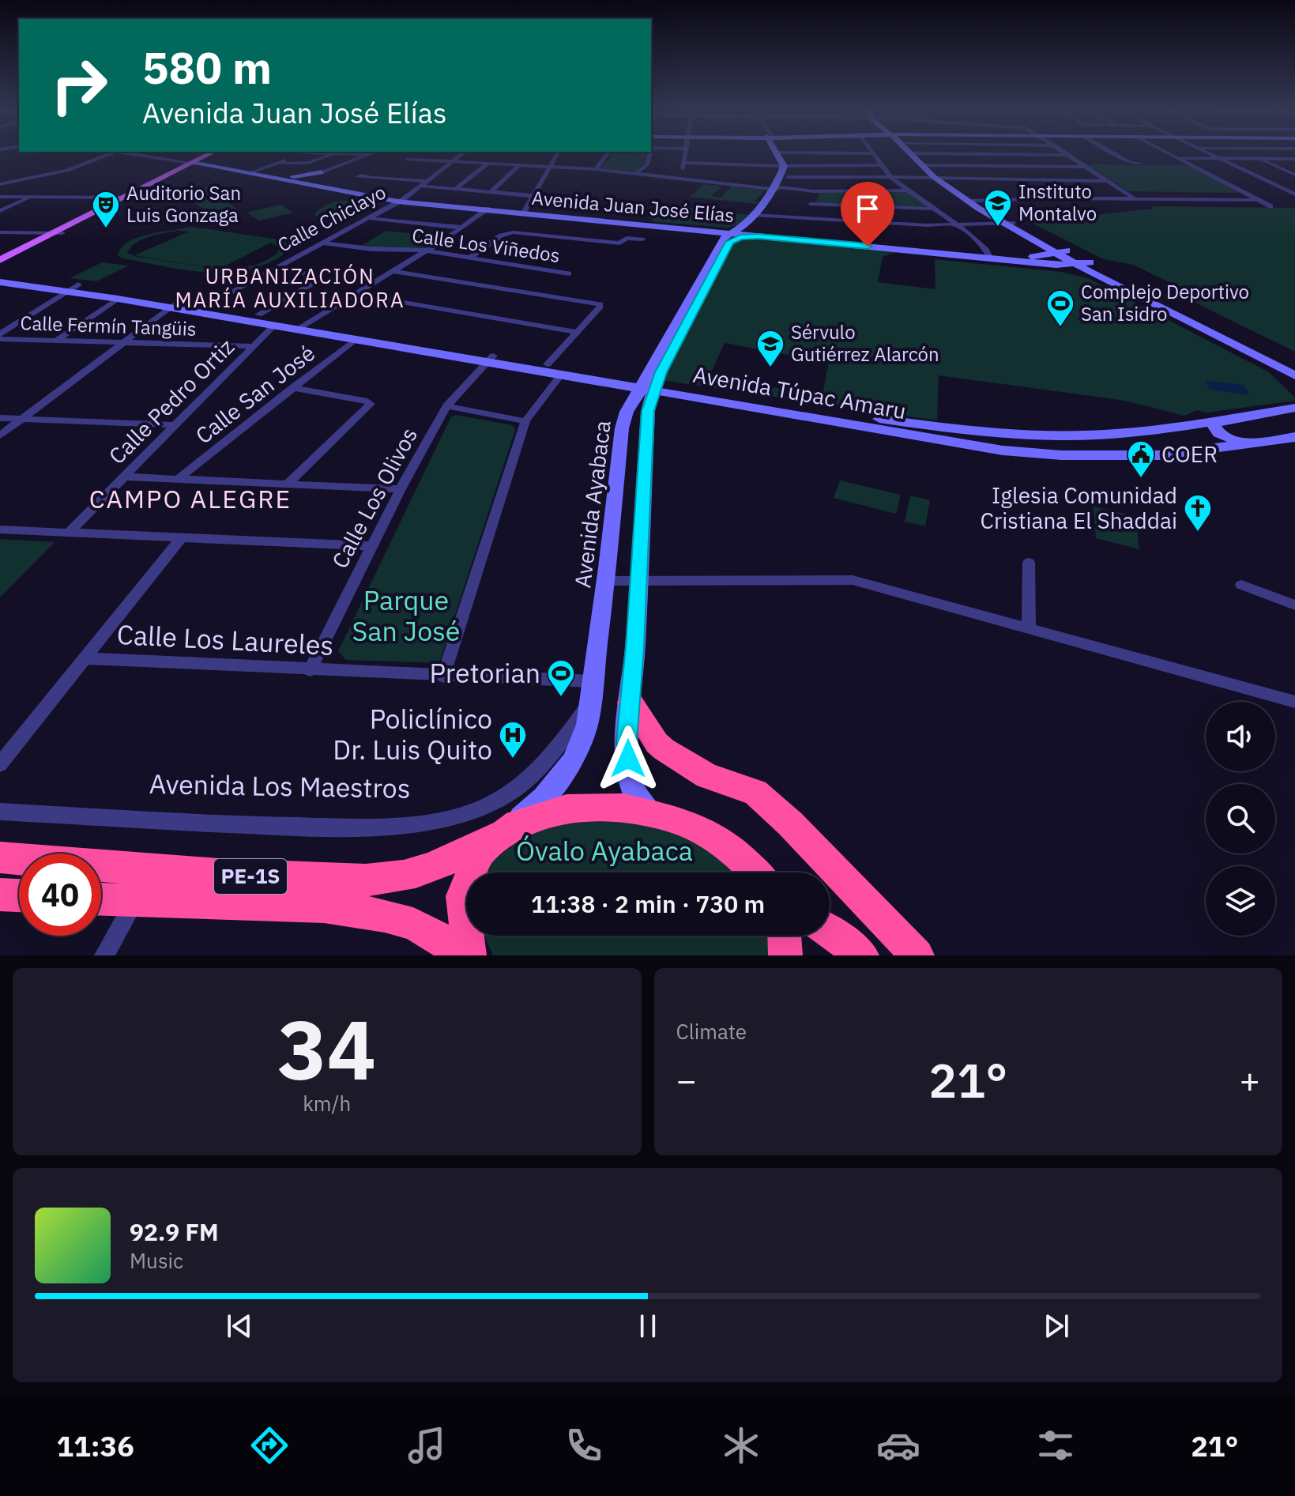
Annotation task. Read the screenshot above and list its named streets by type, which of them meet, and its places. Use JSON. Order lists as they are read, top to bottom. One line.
{"streets":{"highway":["PE-1S"],"street":["Avenida Juan José Elías","Calle Chiclayo","Calle Los Viñedos","Calle Fermín Tangüis","Avenida Túpac Amaru","Calle San José","Calle Pedro Ortiz","Calle Los Olivos","Avenida Ayabaca","Calle Los Laureles","Avenida Los Maestros"]},"crossings":[["Avenida Juan José Elías","Calle Chiclayo"],["Avenida Juan José Elías","Avenida Ayabaca"],["Calle Chiclayo","Calle Los Viñedos"],["Calle Chiclayo","Avenida Túpac Amaru"],["Calle Fermín Tangüis","Calle Pedro Ortiz"],["Avenida Túpac Amaru","Calle San José"],["Avenida Túpac Amaru","Calle Pedro Ortiz"],["Avenida Túpac Amaru","Calle Los Olivos"],["Avenida Túpac Amaru","Avenida Ayabaca"],["Calle Los Olivos","Calle Los Laureles"],["Avenida Ayabaca","Calle Los Laureles"],["Avenida Ayabaca","Avenida Los Maestros"],["Avenida Ayabaca","PE-1S"]],"districts":["URBANIZACIÓN MARÍA AUXILIADORA","CAMPO ALEGRE"],"parks":["Parque San José","Óvalo Ayabaca"],"places":{"school or university":["Instituto Montalvo","Sérvulo Gutiérrez Alarcón"],"theatre":["Auditorio San Luis Gonzaga"],"sports":["Complejo Deportivo San Isidro","Pretorian"],"public building":["COER"],"church":["Iglesia Comunidad Cristiana El Shaddai"],"hospital":["Policlínico Dr. Luis Quito"]},"page":{"turn":["580 m","Avenida Juan José Elías"],"limit":"40","trip":"11:38 · 2 min · 730 m","tile":[["34","km/h"],"Climate"],"heat":["−","21°","+"],"song":["92.9 FM","Music"],"tabs":["11:36","21°"]}}
